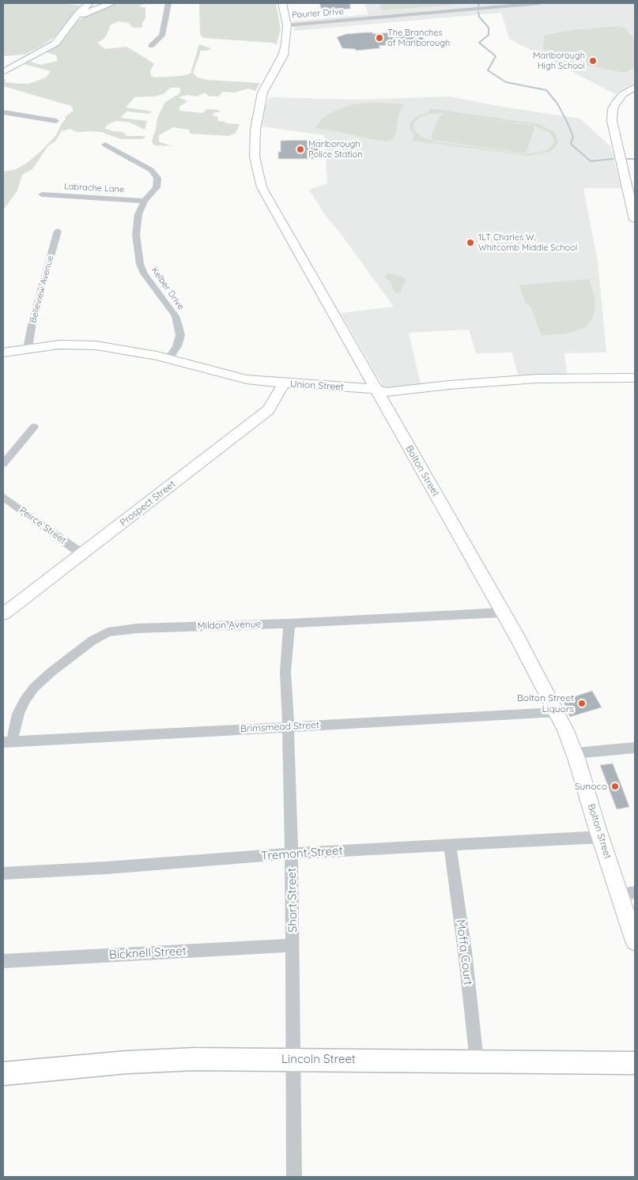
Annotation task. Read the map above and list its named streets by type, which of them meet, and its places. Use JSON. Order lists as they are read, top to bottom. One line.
{"streets":{"main road":["Bolton Street","Lincoln Street"],"street":["Pourier Drive","Labrache Lane","Kelber Drive","Belleview Avenue","Union Street","Prospect Street","Peirce Street","Mildon Avenue","Brimsmead Street","Tremont Street","Short Street","Moffa Court","Bicknell Street"]},"crossings":[["Pourier Drive","Bolton Street"],["Labrache Lane","Kelber Drive"],["Kelber Drive","Union Street"],["Belleview Avenue","Union Street"],["Union Street","Bolton Street"],["Union Street","Prospect Street"],["Bolton Street","Mildon Avenue"],["Bolton Street","Brimsmead Street"],["Bolton Street","Tremont Street"],["Prospect Street","Peirce Street"],["Mildon Avenue","Brimsmead Street"],["Mildon Avenue","Short Street"],["Brimsmead Street","Short Street"],["Tremont Street","Short Street"],["Tremont Street","Moffa Court"],["Short Street","Bicknell Street"],["Short Street","Lincoln Street"],["Moffa Court","Lincoln Street"]],"places":["The Branches of Marlborough","Marlborough High School","Marlborough Police Station","1LT Charles W. Whitcomb Middle School","Bolton Street Liquors","Sunoco"]}
